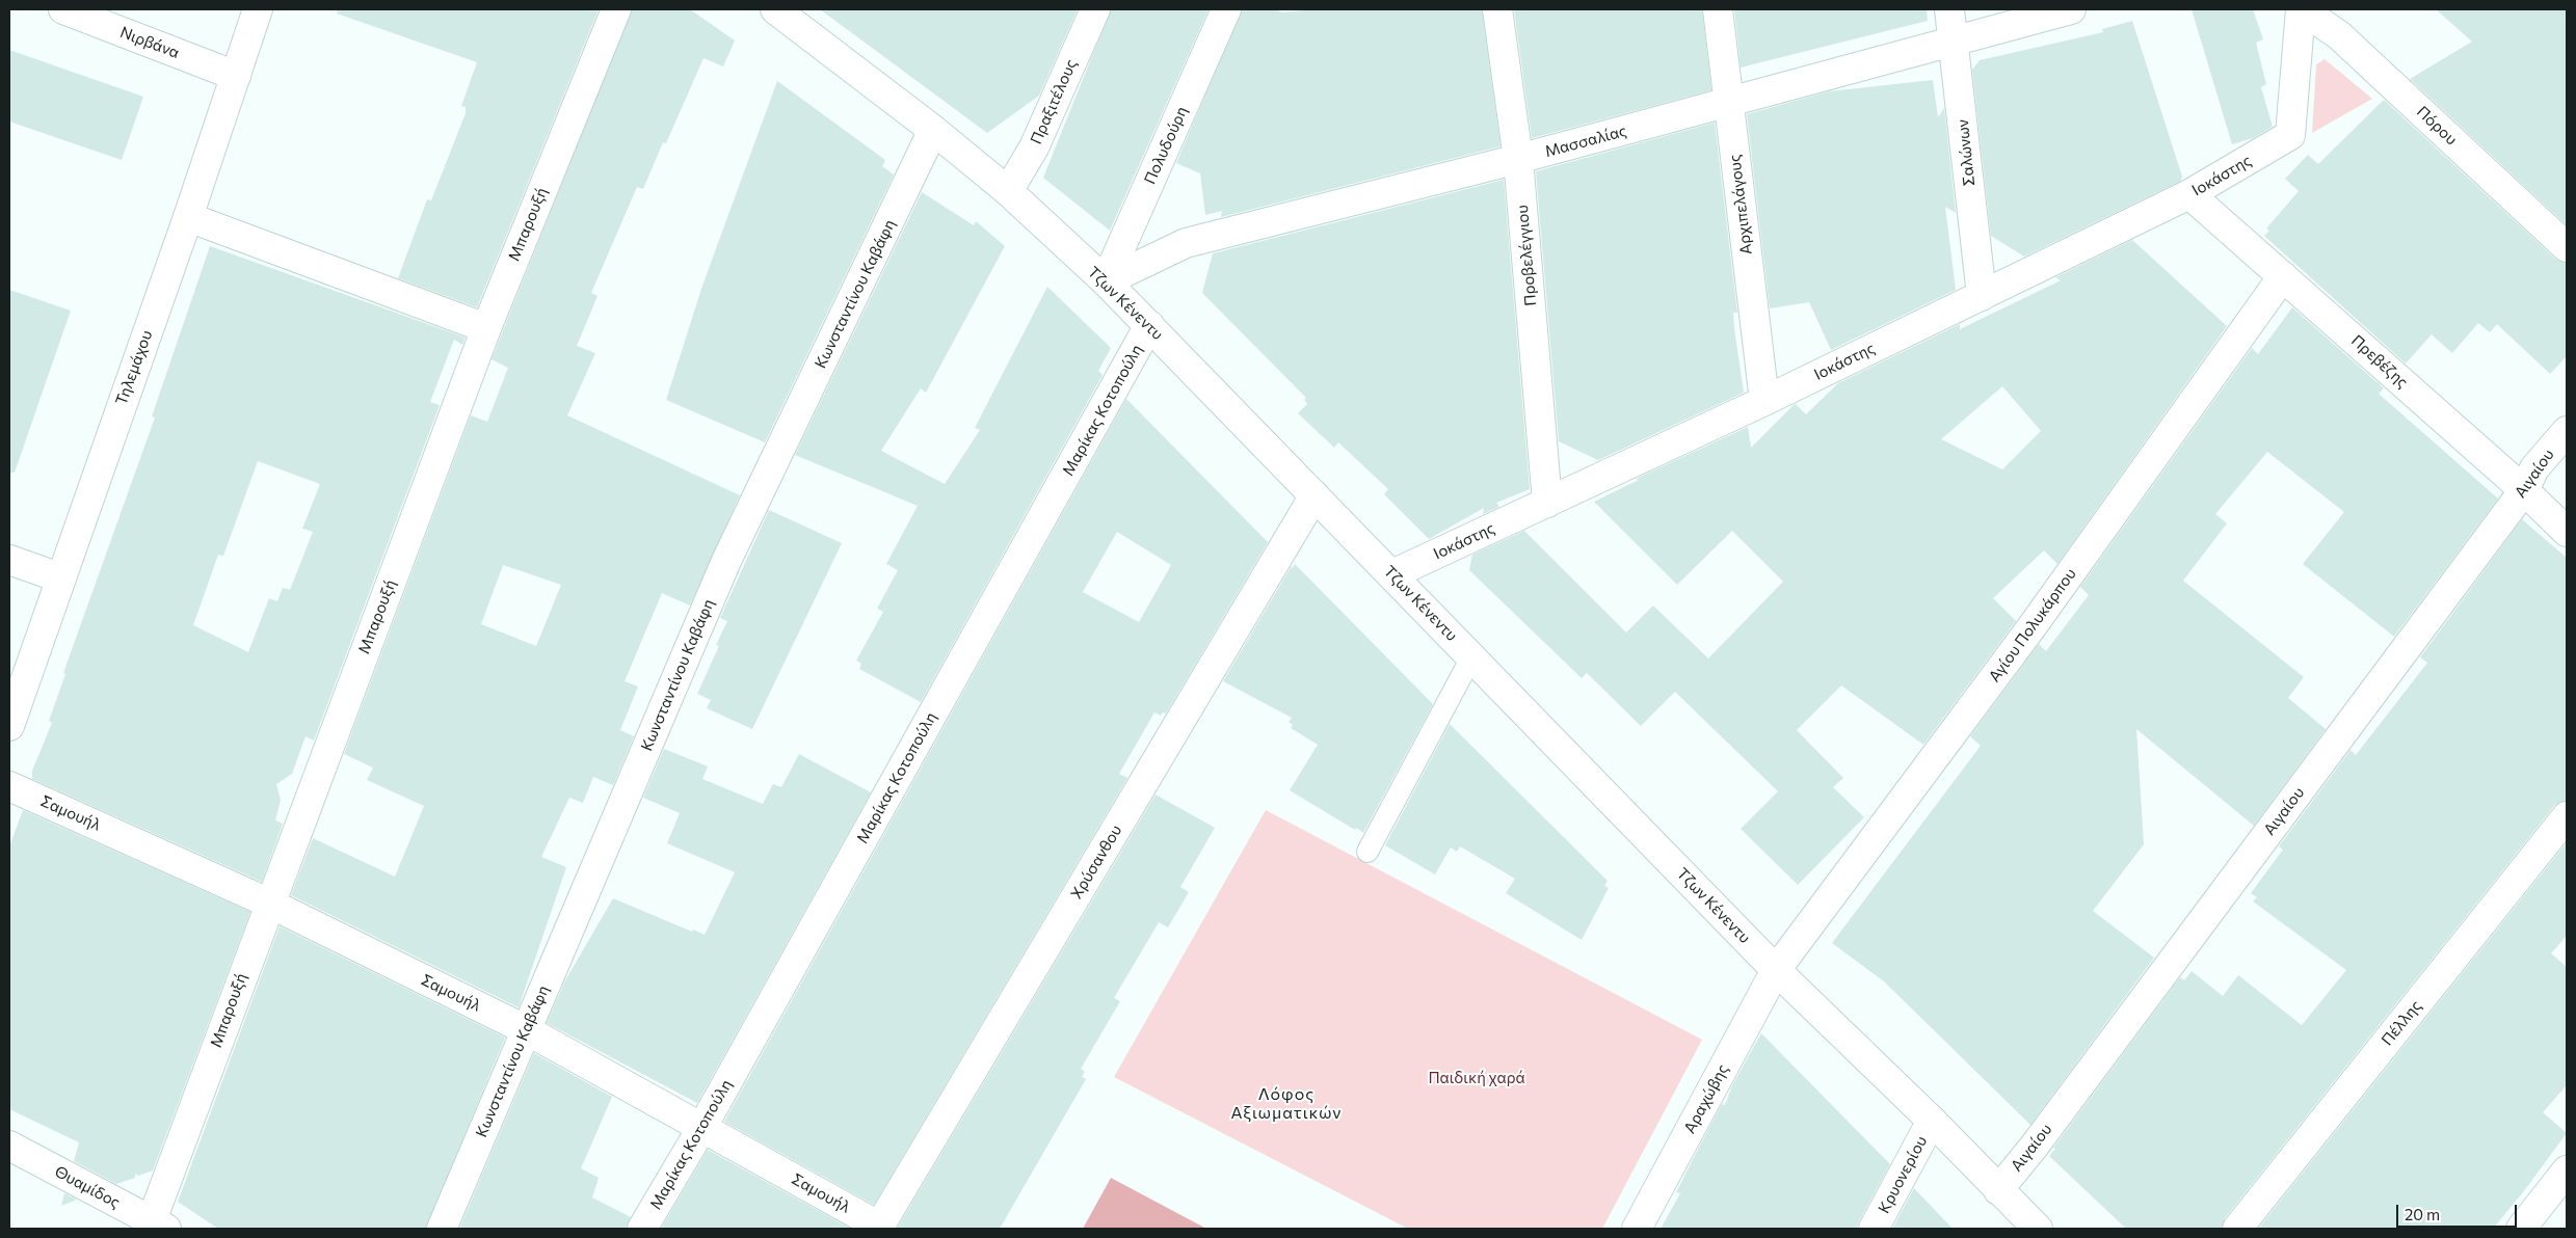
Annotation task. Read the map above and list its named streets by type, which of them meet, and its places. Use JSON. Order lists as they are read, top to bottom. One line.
{"streets":{"street":["Νιρβάνα","Πραξιτέλους","Πόρου","Μασσαλίας","Πολυδούρη","Σαλώνων","Ιοκάστης","Αρχιπελάγους","Μπαρουξή","Προβελέγγιου","Κωνσταντίνου Καβάφη","Τζων Κένεντυ","Πρεβέζης","Τηλεμάχου","Μαρίκας Κοτοπούλη","Αιγαίου","Αγίου Πολυκάρπου","Σαμουήλ","Χρύσανθου","Πέλλης","Αραχώβης","Κρυονερίου","Θυαμίδος"]},"crossings":[["Νιρβάνα","Τηλεμάχου"],["Πραξιτέλους","Τζων Κένεντυ"],["Πόρου","Ιοκάστης"],["Μασσαλίας","Πολυδούρη"],["Μασσαλίας","Σαλώνων"],["Μασσαλίας","Αρχιπελάγους"],["Μασσαλίας","Προβελέγγιου"],["Μασσαλίας","Τζων Κένεντυ"],["Πολυδούρη","Τζων Κένεντυ"],["Σαλώνων","Ιοκάστης"],["Ιοκάστης","Αρχιπελάγους"],["Ιοκάστης","Προβελέγγιου"],["Ιοκάστης","Τζων Κένεντυ"],["Ιοκάστης","Πρεβέζης"],["Μπαρουξή","Σαμουήλ"],["Μπαρουξή","Θυαμίδος"],["Κωνσταντίνου Καβάφη","Τζων Κένεντυ"],["Κωνσταντίνου Καβάφη","Σαμουήλ"],["Τζων Κένεντυ","Μαρίκας Κοτοπούλη"],["Τζων Κένεντυ","Αιγαίου"],["Τζων Κένεντυ","Αγίου Πολυκάρπου"],["Τζων Κένεντυ","Χρύσανθου"],["Τζων Κένεντυ","Αραχώβης"],["Τζων Κένεντυ","Κρυονερίου"],["Πρεβέζης","Αιγαίου"],["Πρεβέζης","Αγίου Πολυκάρπου"],["Μαρίκας Κοτοπούλη","Σαμουήλ"],["Αγίου Πολυκάρπου","Αραχώβης"],["Σαμουήλ","Χρύσανθου"]],"districts":["Λόφος Αξιωματικών"],"parks":["Παιδική χαρά"],"scale_bar":"20 m"}
